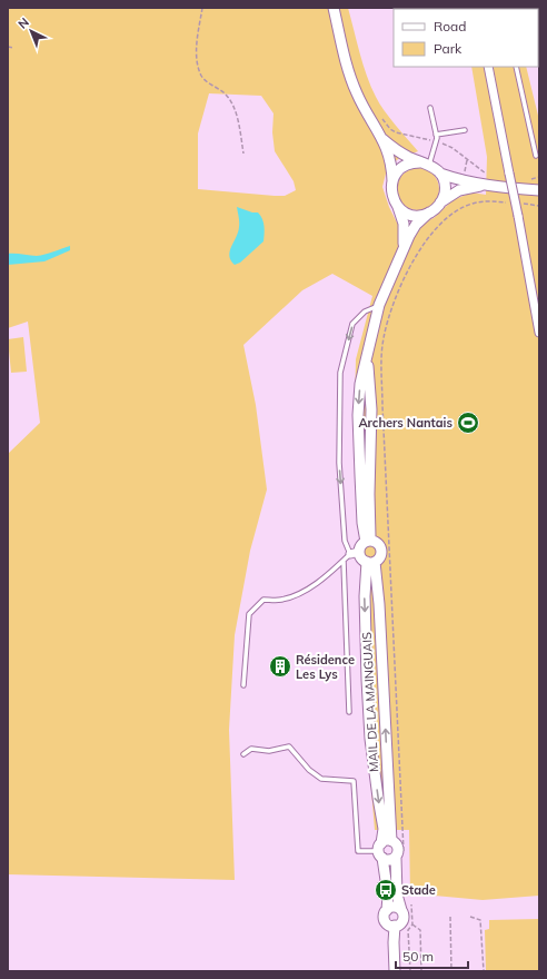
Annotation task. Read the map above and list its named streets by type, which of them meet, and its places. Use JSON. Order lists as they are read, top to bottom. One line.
{"streets":{"street":["MAIL DE LA MAINGUAIS"]},"places":{"sports":["Archers Nantais"],"building":["Résidence Les Lys"],"bus stop":["Stade"]},"legend":["Road","Park"],"scale_bar":"50 m","north":"top left"}
